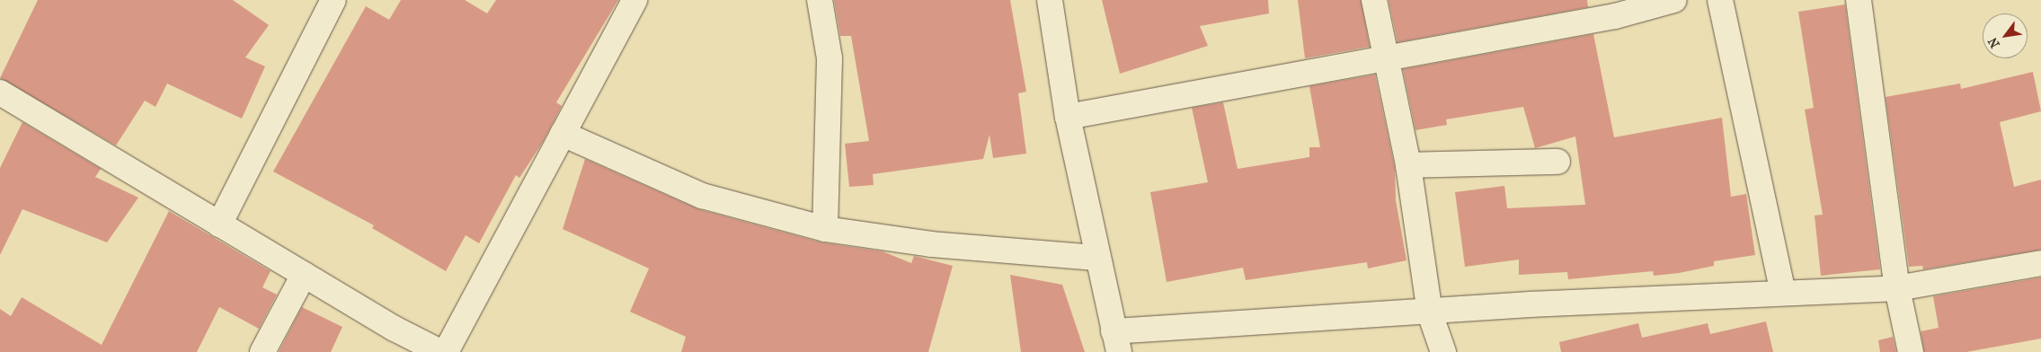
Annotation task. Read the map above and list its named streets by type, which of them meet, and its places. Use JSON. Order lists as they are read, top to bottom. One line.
{"north":"bottom left"}
